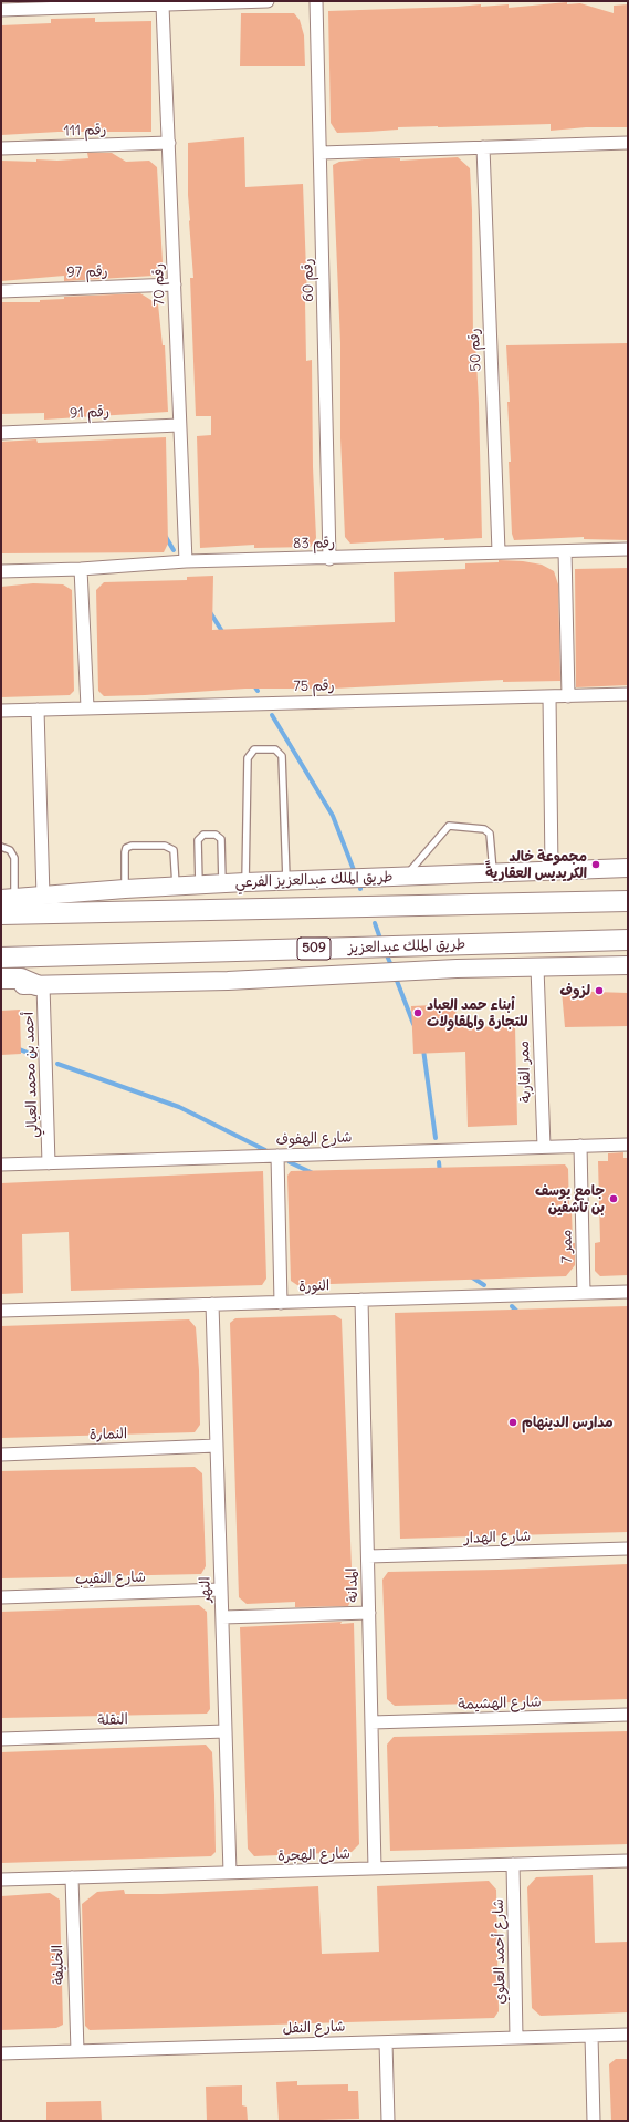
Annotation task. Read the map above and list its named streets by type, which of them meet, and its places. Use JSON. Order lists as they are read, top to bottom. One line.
{"streets":{"main road":["طريق الملك عبدالعزيز الفرعي","طريق الملك عبدالعزيز","509"],"street":["رقم 111","رقم 97","رقم 60","رقم 70","رقم 50","رقم 91","رقم 83","رقم 75","ممر القاربة","أحمد بن محمد العيالي","شارع الهفوف","ممر 7","النورة","النمارة","شارع الهدار","شارع النقيب","المدانة","النهر","شارع الهشيمة","النقلة","شارع الهجرة","شارع أحمد العلوي","الخليفة","شارع النفل"]},"crossings":[["رقم 111","رقم 70"],["رقم 97","رقم 70"],["رقم 60","رقم 83"],["رقم 70","رقم 91"],["رقم 70","رقم 83"],["رقم 50","رقم 83"],["ممر القاربة","شارع الهفوف"],["أحمد بن محمد العيالي","شارع الهفوف"],["شارع الهفوف","ممر 7"],["ممر 7","النورة"],["النورة","المدانة"],["النورة","النهر"],["النمارة","النهر"],["شارع الهدار","المدانة"],["شارع النقيب","النهر"],["المدانة","شارع الهشيمة"],["المدانة","شارع الهجرة"],["النهر","النقلة"],["النهر","شارع الهجرة"],["شارع الهجرة","شارع أحمد العلوي"],["شارع الهجرة","الخليفة"],["شارع أحمد العلوي","شارع النفل"],["الخليفة","شارع النفل"]],"places":["مجموعة خالد الكريديس العقاريةً","لزوف","أبناء حمد العباد للتجارة والمقاولات","جامع يوسف بن تاشفين","مدارس الدينهام"]}
